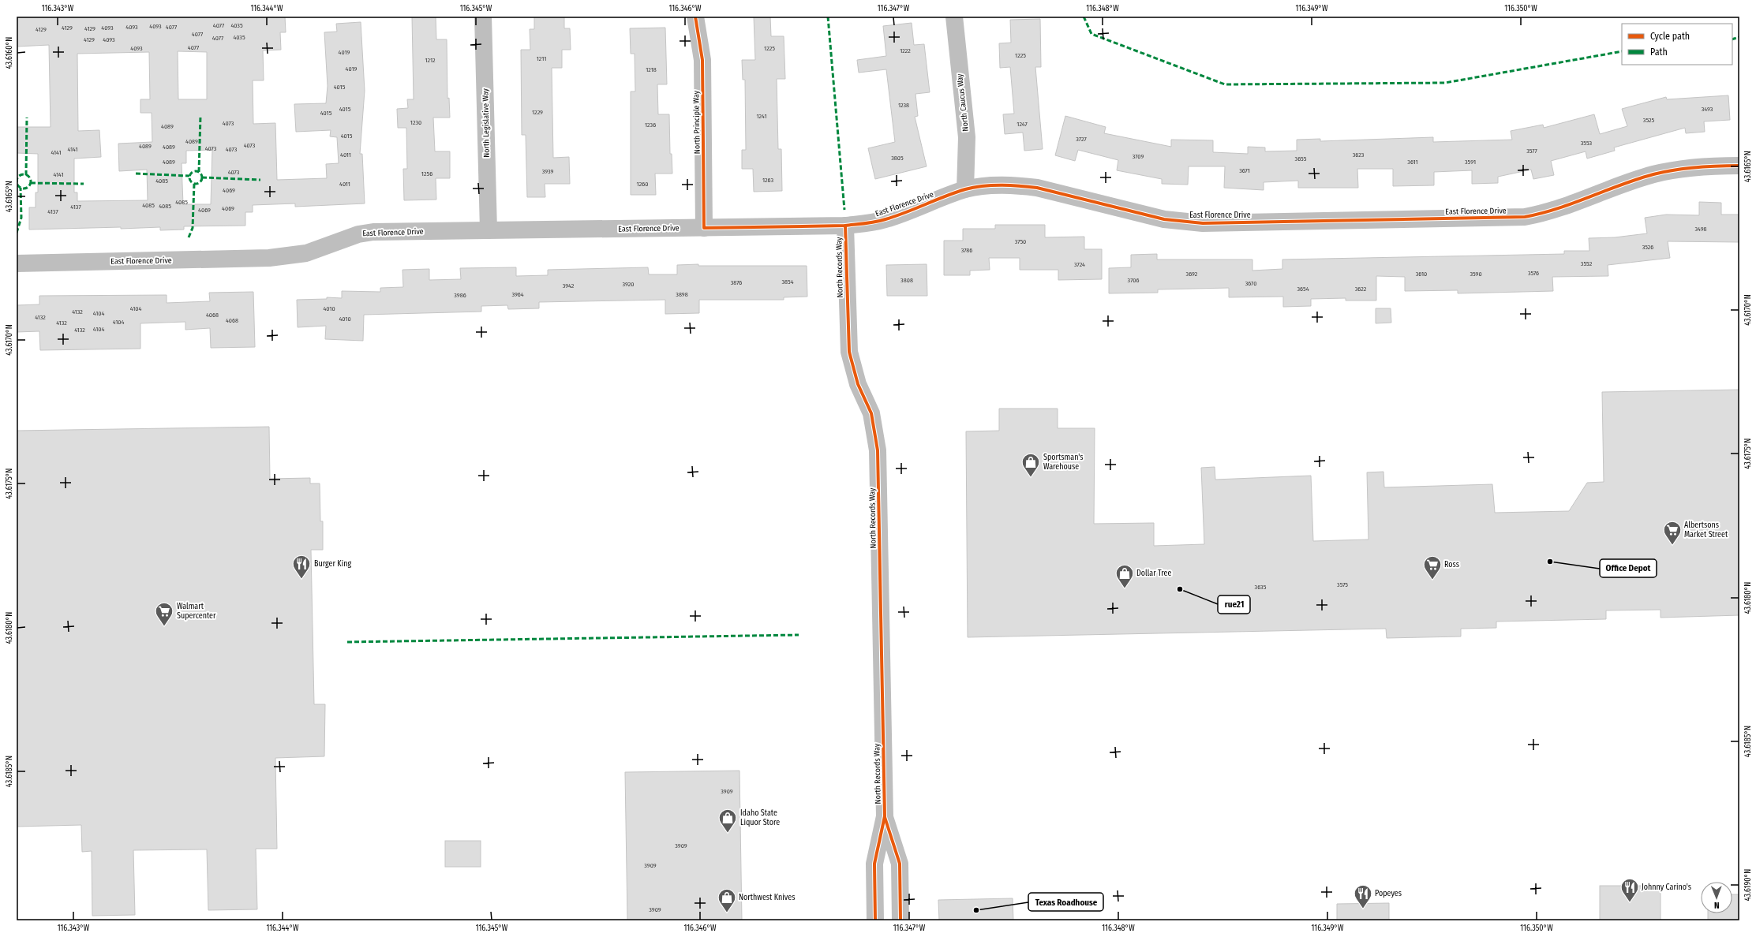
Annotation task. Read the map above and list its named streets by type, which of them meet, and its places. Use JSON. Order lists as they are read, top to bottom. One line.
{"streets":{"street":["North Caucus Way","North Principle Way","North Legislative Way","East Florence Drive","North Records Way"]},"crossings":[["North Caucus Way","East Florence Drive"],["North Principle Way","East Florence Drive"],["North Legislative Way","East Florence Drive"],["East Florence Drive","North Records Way"]],"places":{"shop":["Sportsman's Warehouse","Dollar Tree","Idaho State Liquor Store","Northwest Knives"],"supermarket":["Albertsons Market Street","Ross","Walmart Supercenter"],"other":["Office Depot","rue21","Texas Roadhouse"],"restaurant":["Burger King","Johnny Carino's","Popeyes"]},"house_numbers":["4077","4035","4093","4093","4077","4129","4093","4129","4129","4077","4035","4077","4129","4093","4077","4093","1225","1222","4019","1225","1211","1212","4019","1218","4015","1238","4015","3493","1229","4015","1241","3525","1230","4073","1247","1236","4089","4015","3727","4089","3553","4073","4089","4089","4073","4141","4073","3577","4141","4011","3623","3709","3805","3655","4089","3611","3591","3671","3939","4073","1256","4141","1263","4085","4011","1260","4069","4085","4085","4085","4137","4069","4069","4137","3498","3750","3526","3786","3552","3724","3576","3692","3610","3590","3808","3706","3854","3876","3670","3920","3942","3654","3622","3964","3898","3986","4104","4010","4132","4104","4068","4132","4010","4068","4104","4132","4104","4132","3575","3635","3909","3909","3909","3909"],"legend":["Cycle path","Path"],"north":"bottom","coordinates":["116.343°W","116.344°W","116.345°W","116.346°W","116.347°W","116.348°W","116.349°W","116.350°W","43.6160°N","43.6165°N","43.6170°N","43.6175°N","43.6180°N","43.6185°N","43.6190°N"]}
